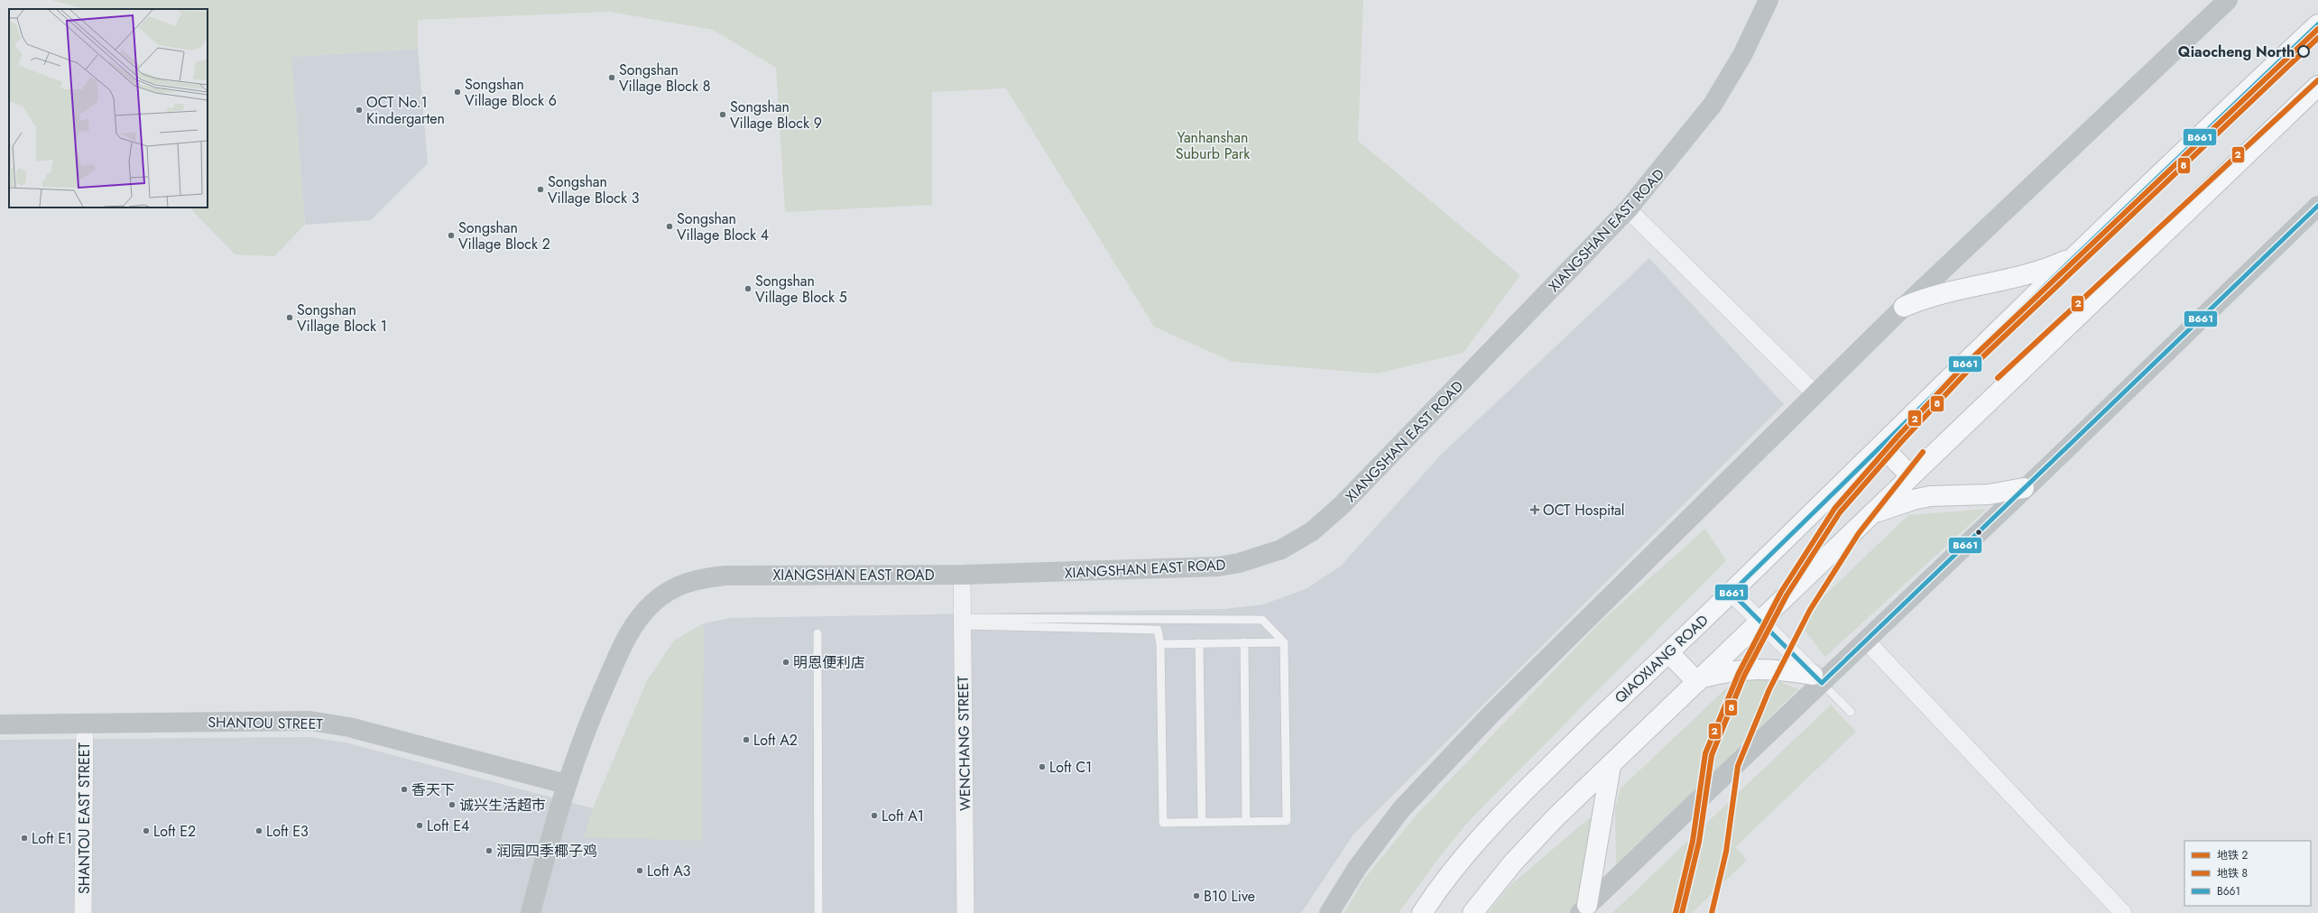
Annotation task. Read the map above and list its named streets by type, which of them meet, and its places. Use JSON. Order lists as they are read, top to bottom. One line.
{"streets":{"main road":["XIANGSHAN EAST ROAD","QIAOXIANG ROAD","SHANTOU STREET"],"street":["WENCHANG STREET","SHANTOU EAST STREET"]},"crossings":[["XIANGSHAN EAST ROAD","SHANTOU STREET"],["XIANGSHAN EAST ROAD","WENCHANG STREET"],["SHANTOU STREET","SHANTOU EAST STREET"]],"parks":["Yanhanshan Suburb Park"],"places":{"other":["Qiaocheng North","Songshan Village Block 8","Songshan Village Block 6","OCT No.1 Kindergarten","Songshan Village Block 9","Songshan Village Block 3","Songshan Village Block 4","Songshan Village Block 2","Songshan Village Block 5","Songshan Village Block 1","明恩便利店","Loft A2","Loft C1","香天下","诚兴生活超市","Loft A1","Loft E4","Loft E2","Loft E3","Loft E1","润园四季椰子鸡","Loft A3","B10 Live"],"health":["OCT Hospital"]},"lines":["transit line B661","metro line 2","metro line 8"],"legend":["地铁 2","地铁 8","B661"]}
